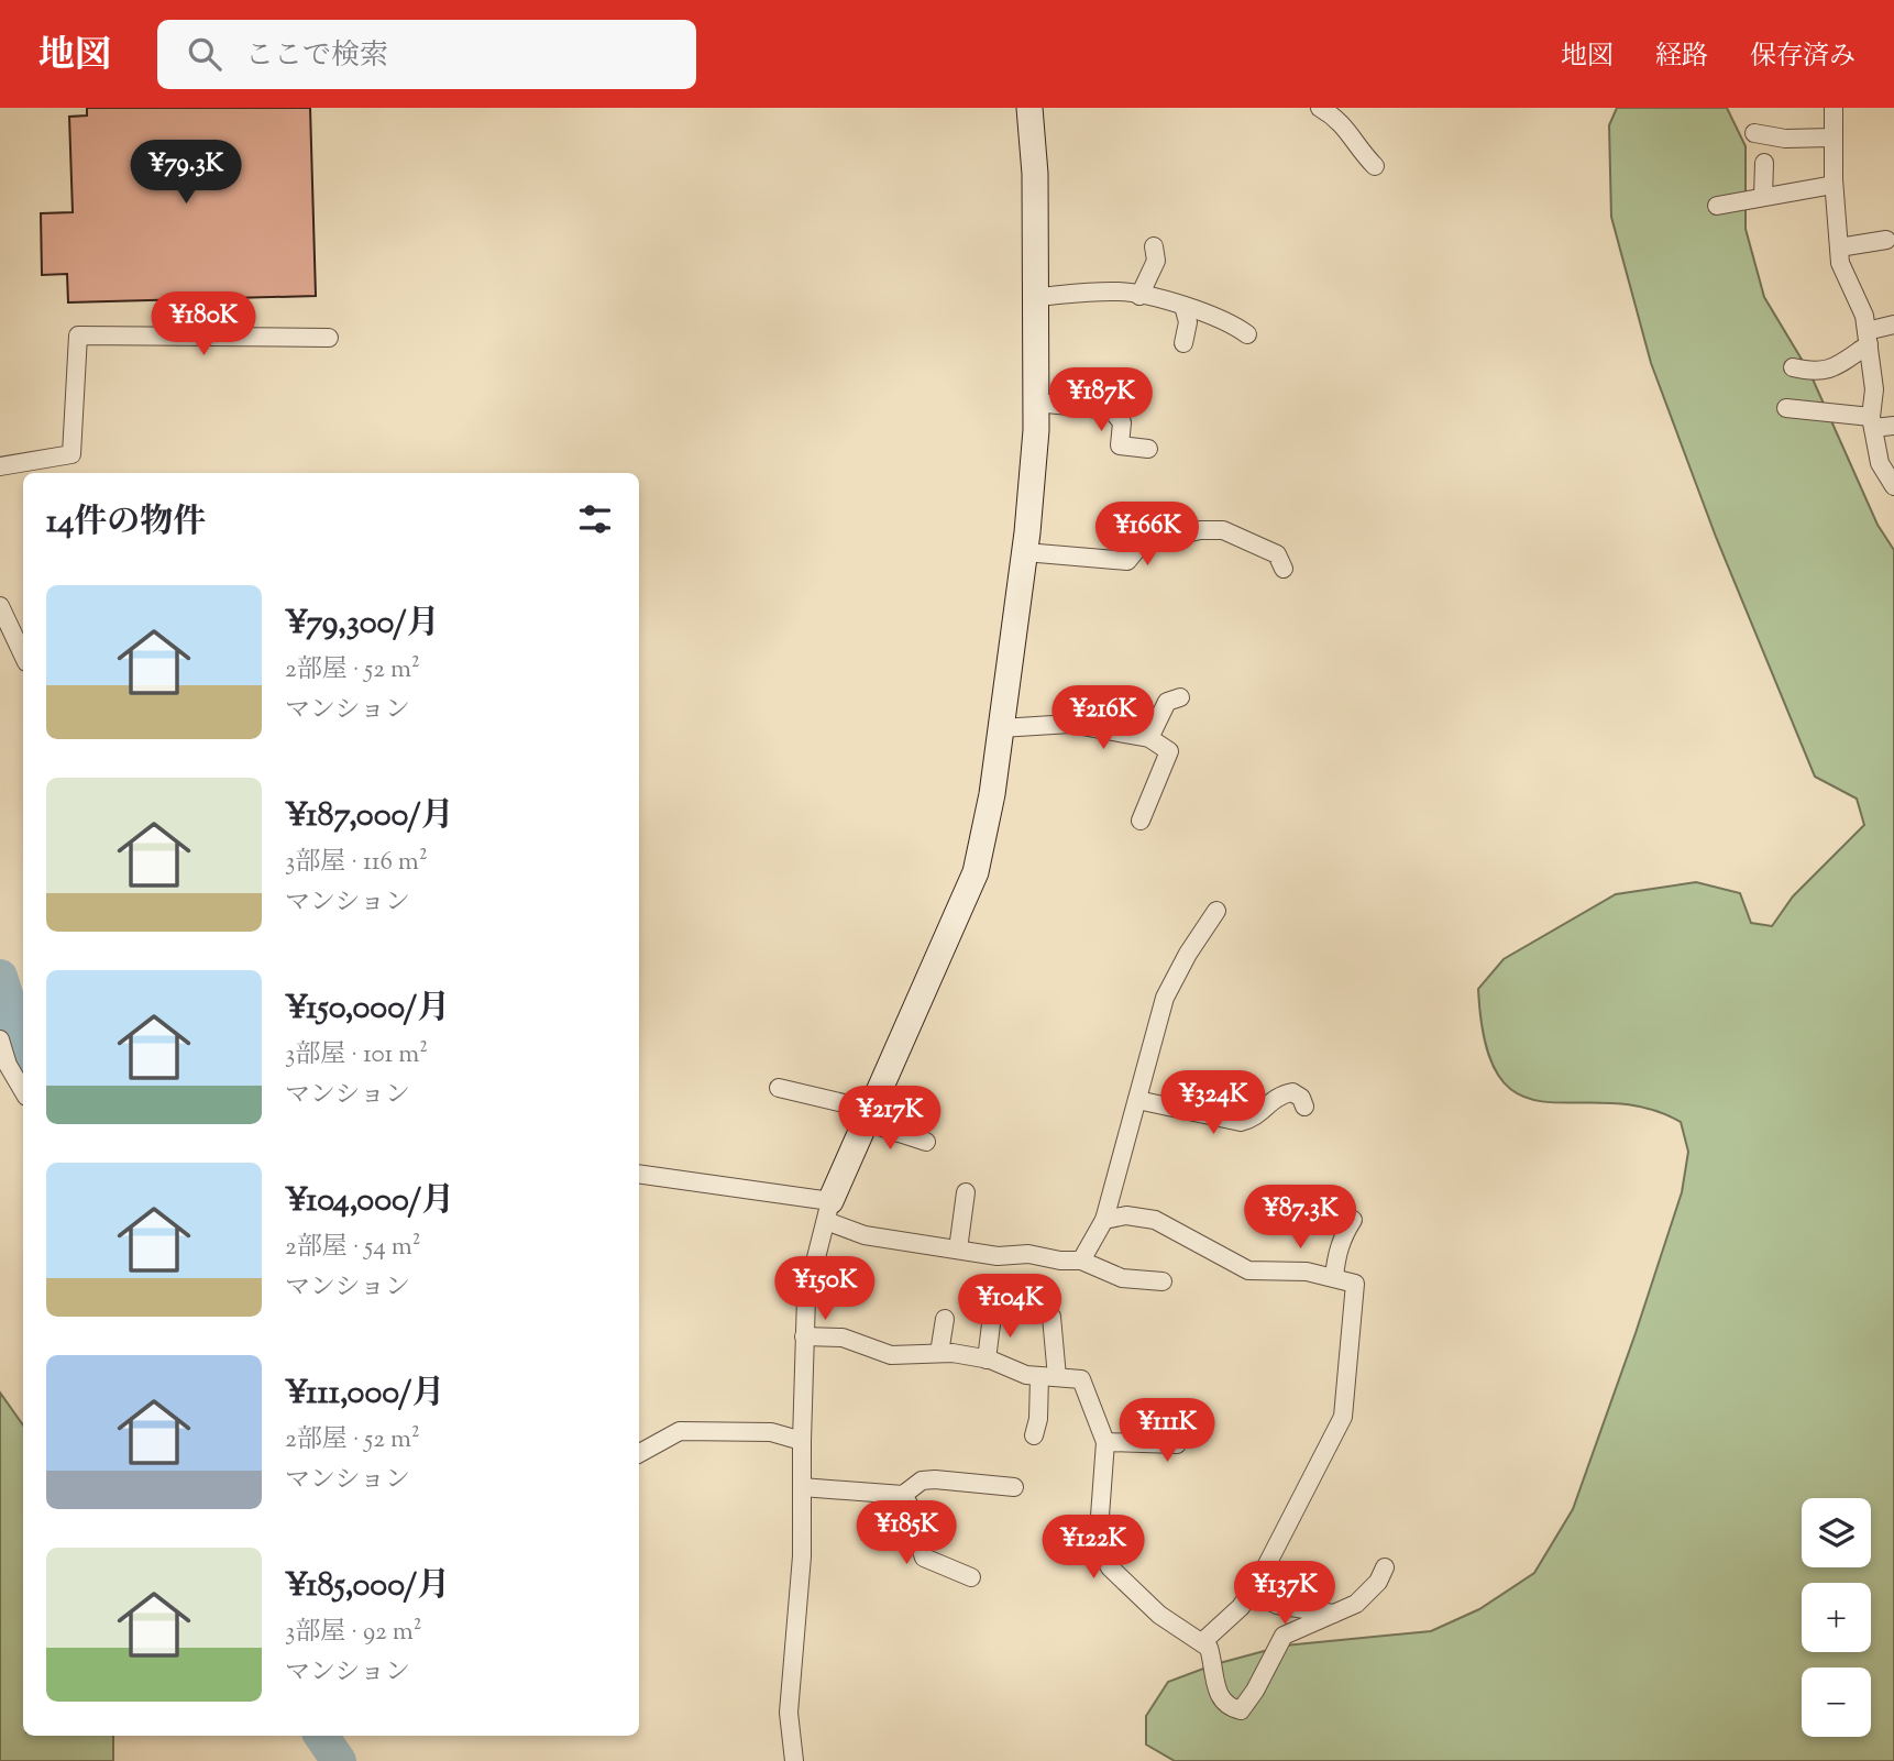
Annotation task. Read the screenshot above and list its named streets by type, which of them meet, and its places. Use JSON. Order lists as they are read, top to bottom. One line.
{"page":{"header":"地図","search":"ここで検索","nav":["地図","経路","保存済み"],"price":["¥79.3K","¥180K","¥187K","¥166K","¥216K","¥324K","¥217K","¥87.3K","¥150K","¥104K","¥111K","¥185K","¥122K","¥137K"],"heading":"14件の物件","list":[{"name":"¥79,300/月","note":"2部屋 · 52 m² · マンション"},{"name":"¥187,000/月","note":"3部屋 · 116 m² · マンション"},{"name":"¥150,000/月","note":"3部屋 · 101 m² · マンション"},{"name":"¥104,000/月","note":"2部屋 · 54 m² · マンション"},{"name":"¥111,000/月","note":"2部屋 · 52 m² · マンション"},{"name":"¥185,000/月","note":"3部屋 · 92 m² · マンション"}],"map_buttons":["+","−"]}}
